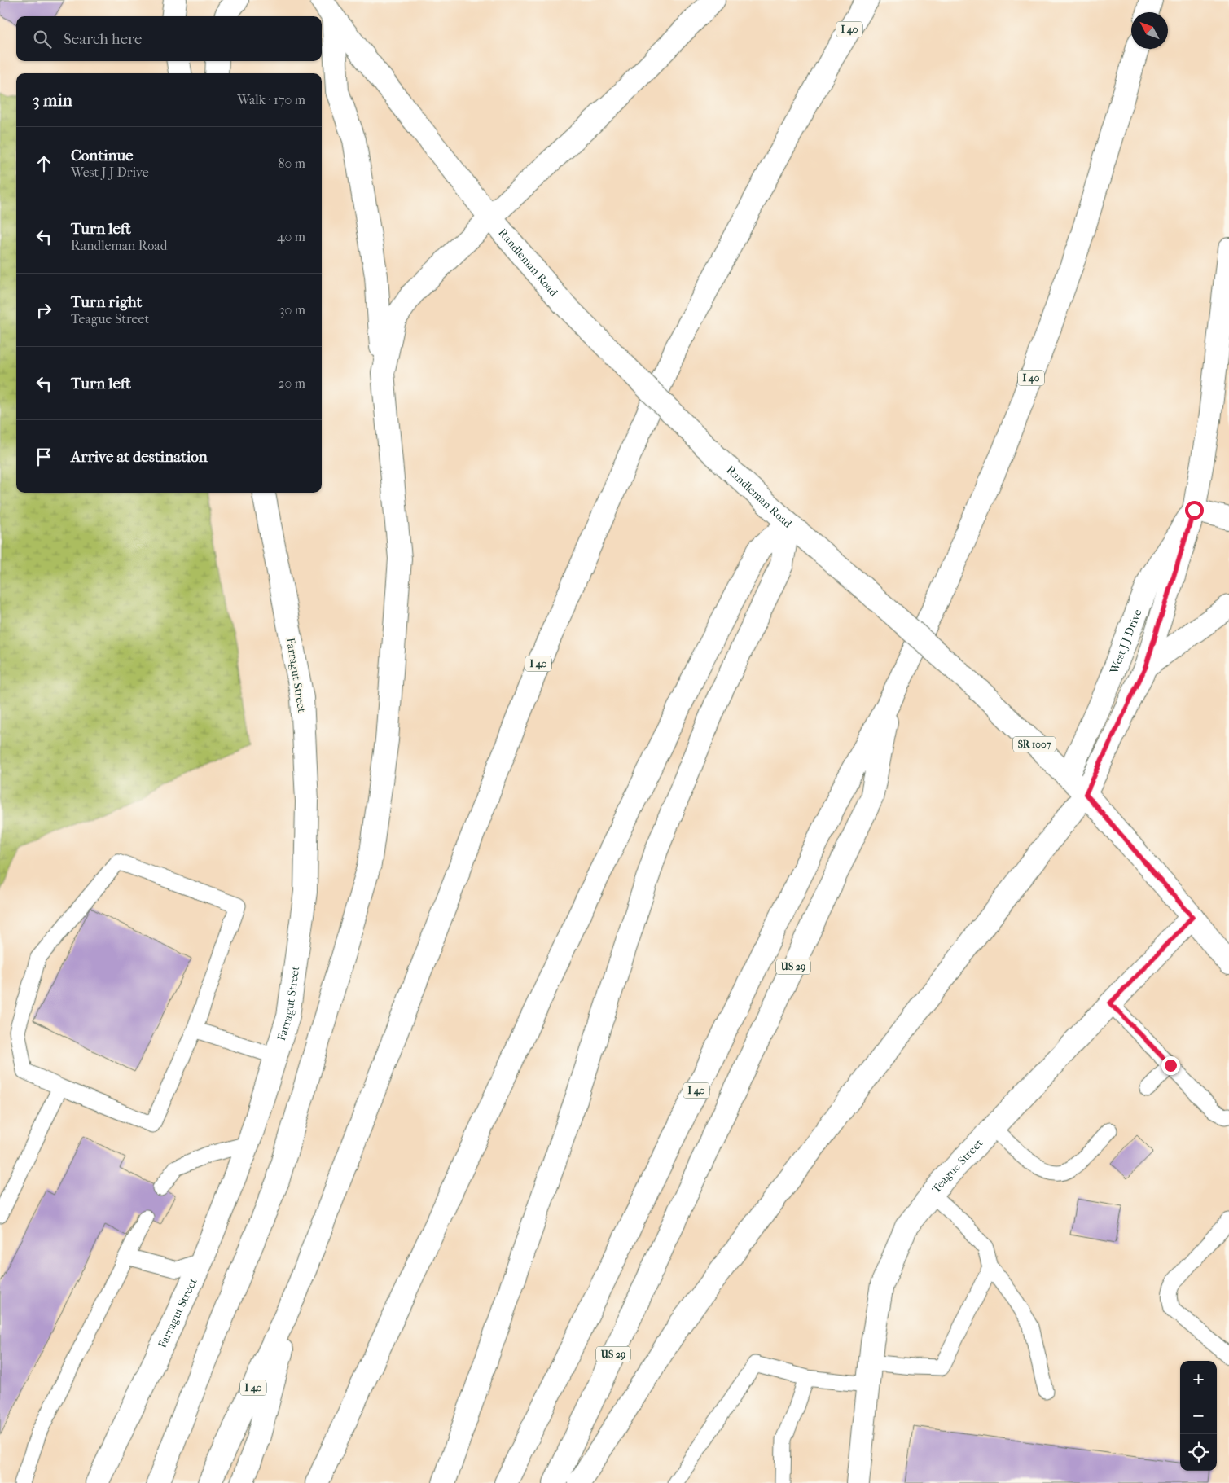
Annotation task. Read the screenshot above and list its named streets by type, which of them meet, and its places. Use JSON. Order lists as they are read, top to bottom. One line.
{"streets":{"main road":["I 40","Randleman Road","West J J Drive","Farragut Street","SR 1007","US 29","Teague Street"]},"crossings":[["I 40","US 29"],["Randleman Road","West J J Drive"],["Randleman Road","Teague Street"]],"north":"top left","page":{"search":"Search here","heading":["3 min","Walk · 170 m"],"list":[["Continue","West J J Drive","80 m"],["Turn left","Randleman Road","40 m"],["Turn right","Teague Street","30 m"],["Turn left","20 m"],"Arrive at destination"],"map_buttons":["+","−"]}}
